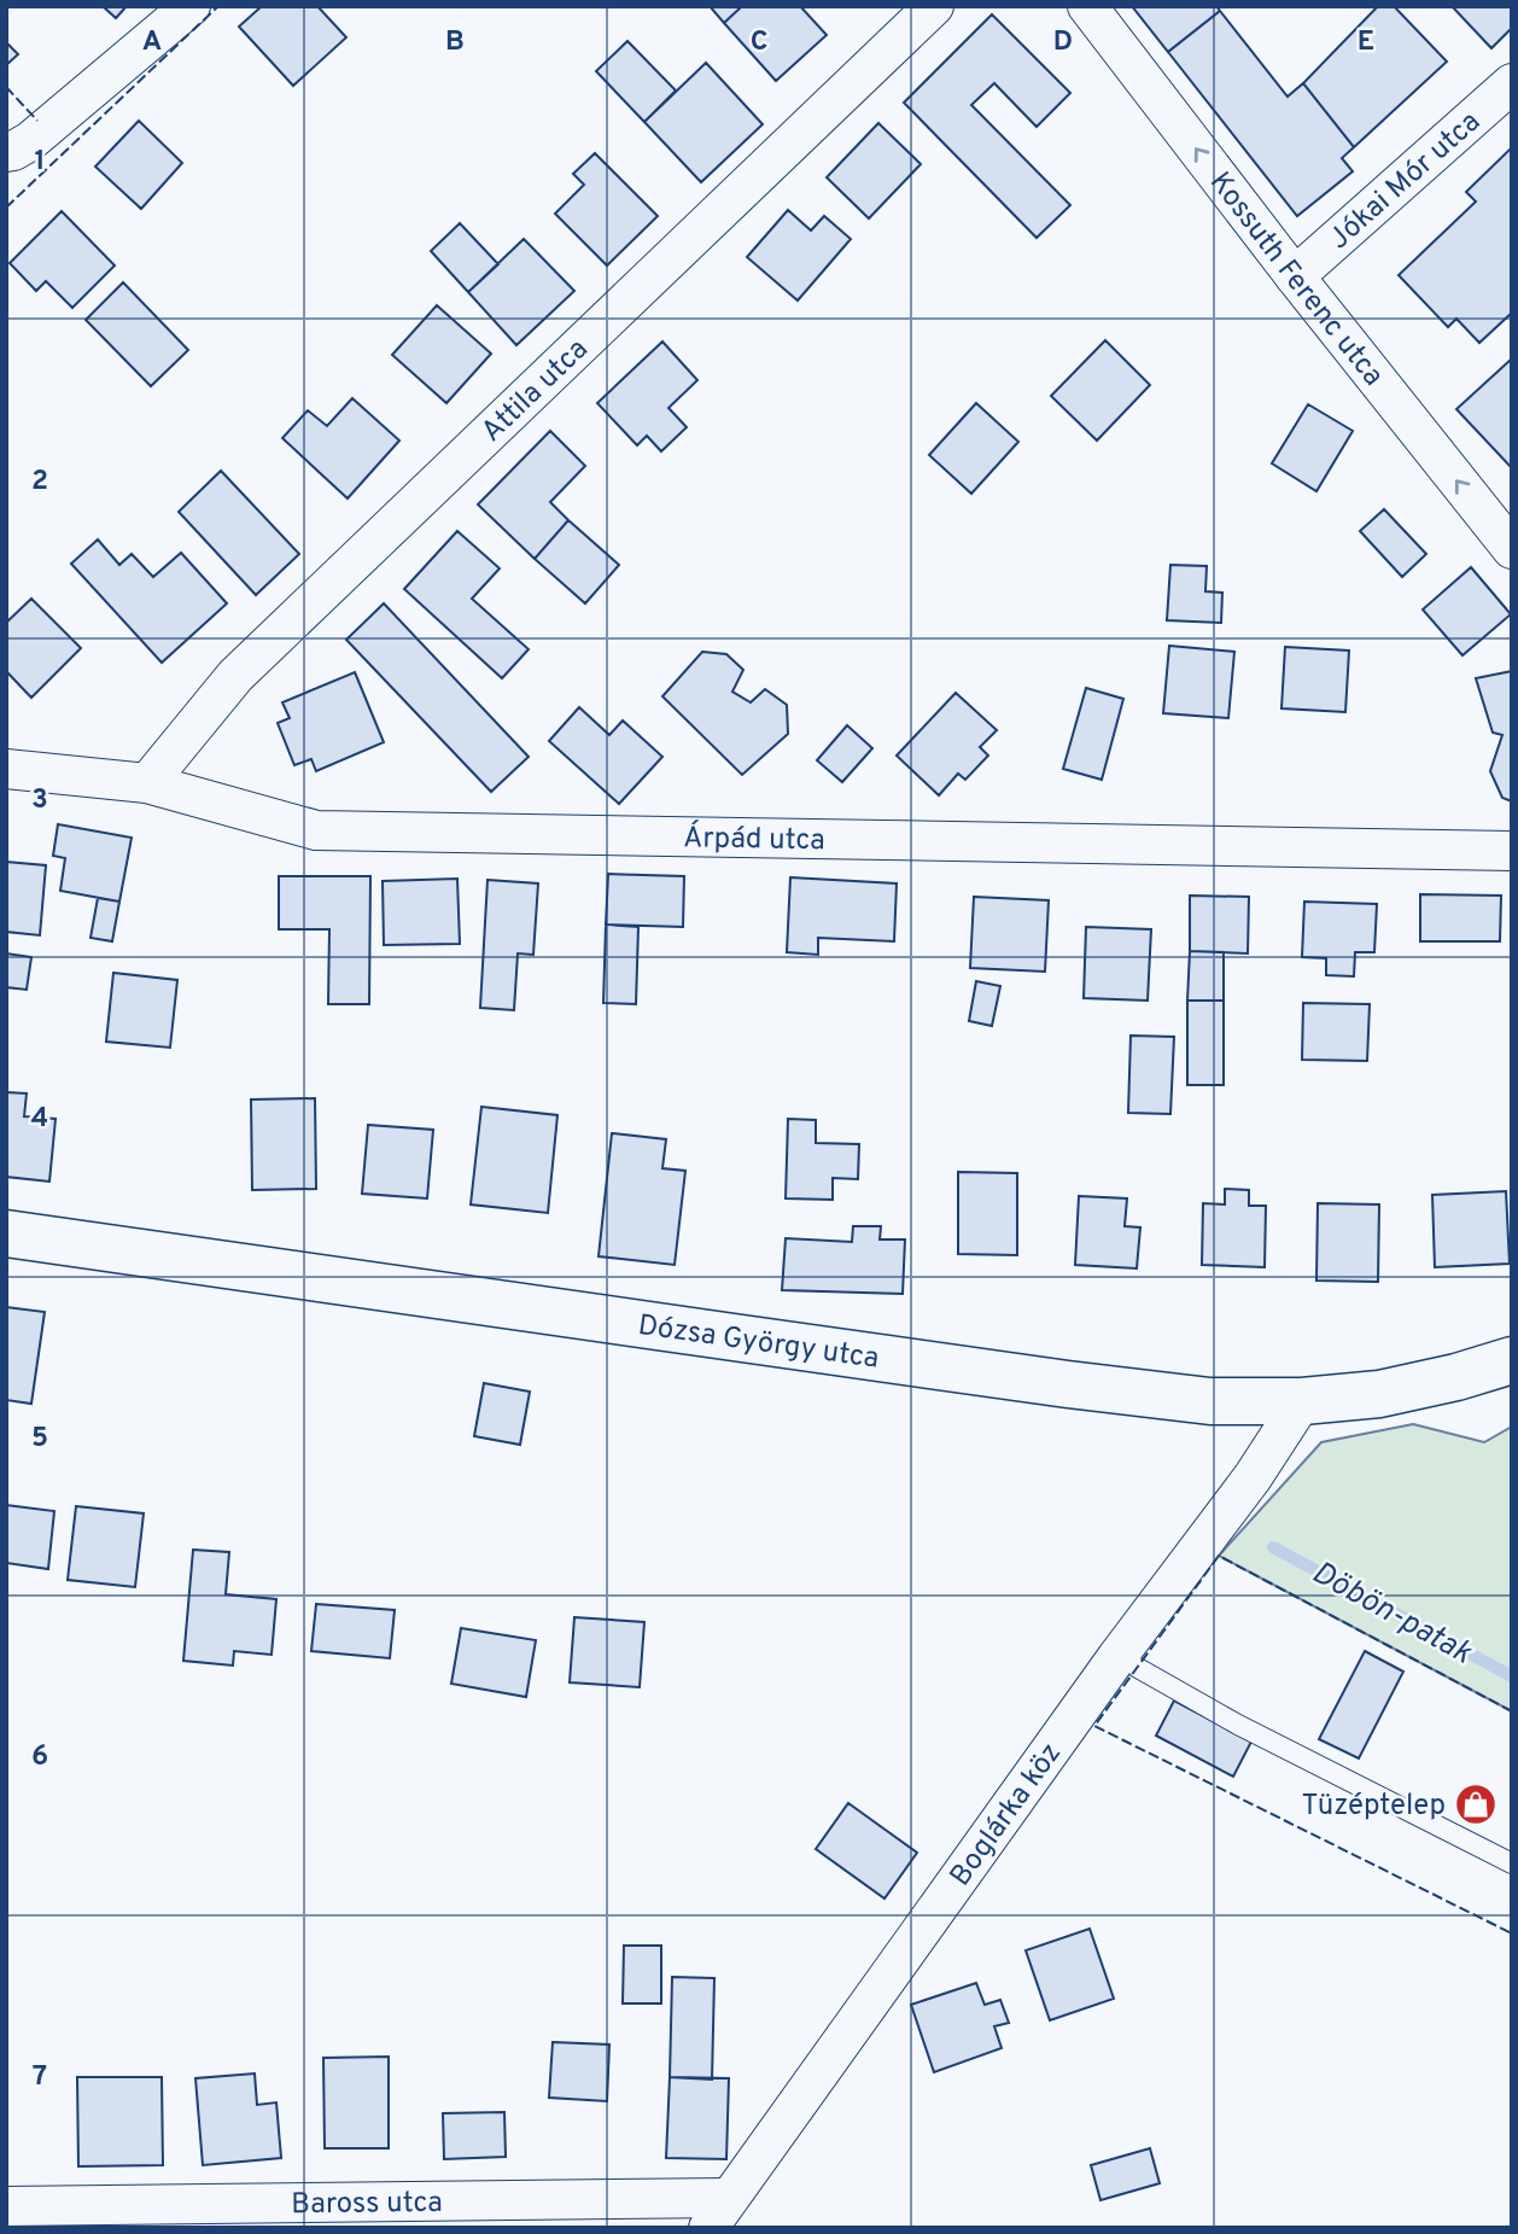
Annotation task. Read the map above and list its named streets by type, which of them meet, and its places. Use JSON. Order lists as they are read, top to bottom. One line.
{"streets":{"main road":["Dózsa György utca"],"street":["Jókai Mór utca","Kossuth Ferenc utca","Attila utca","Árpád utca","Boglárka köz","Baross utca"]},"crossings":[["Jókai Mór utca","Kossuth Ferenc utca"],["Attila utca","Árpád utca"],["Dózsa György utca","Boglárka köz"],["Boglárka köz","Baross utca"]],"one_way":["Kossuth Ferenc utca"],"water":["Döbön-patak"],"places":{"shop":["Tüzéptelep"]},"grid":{"columns":["A","B","C","D","E"],"rows":["1","2","3","4","5","6","7"]}}
